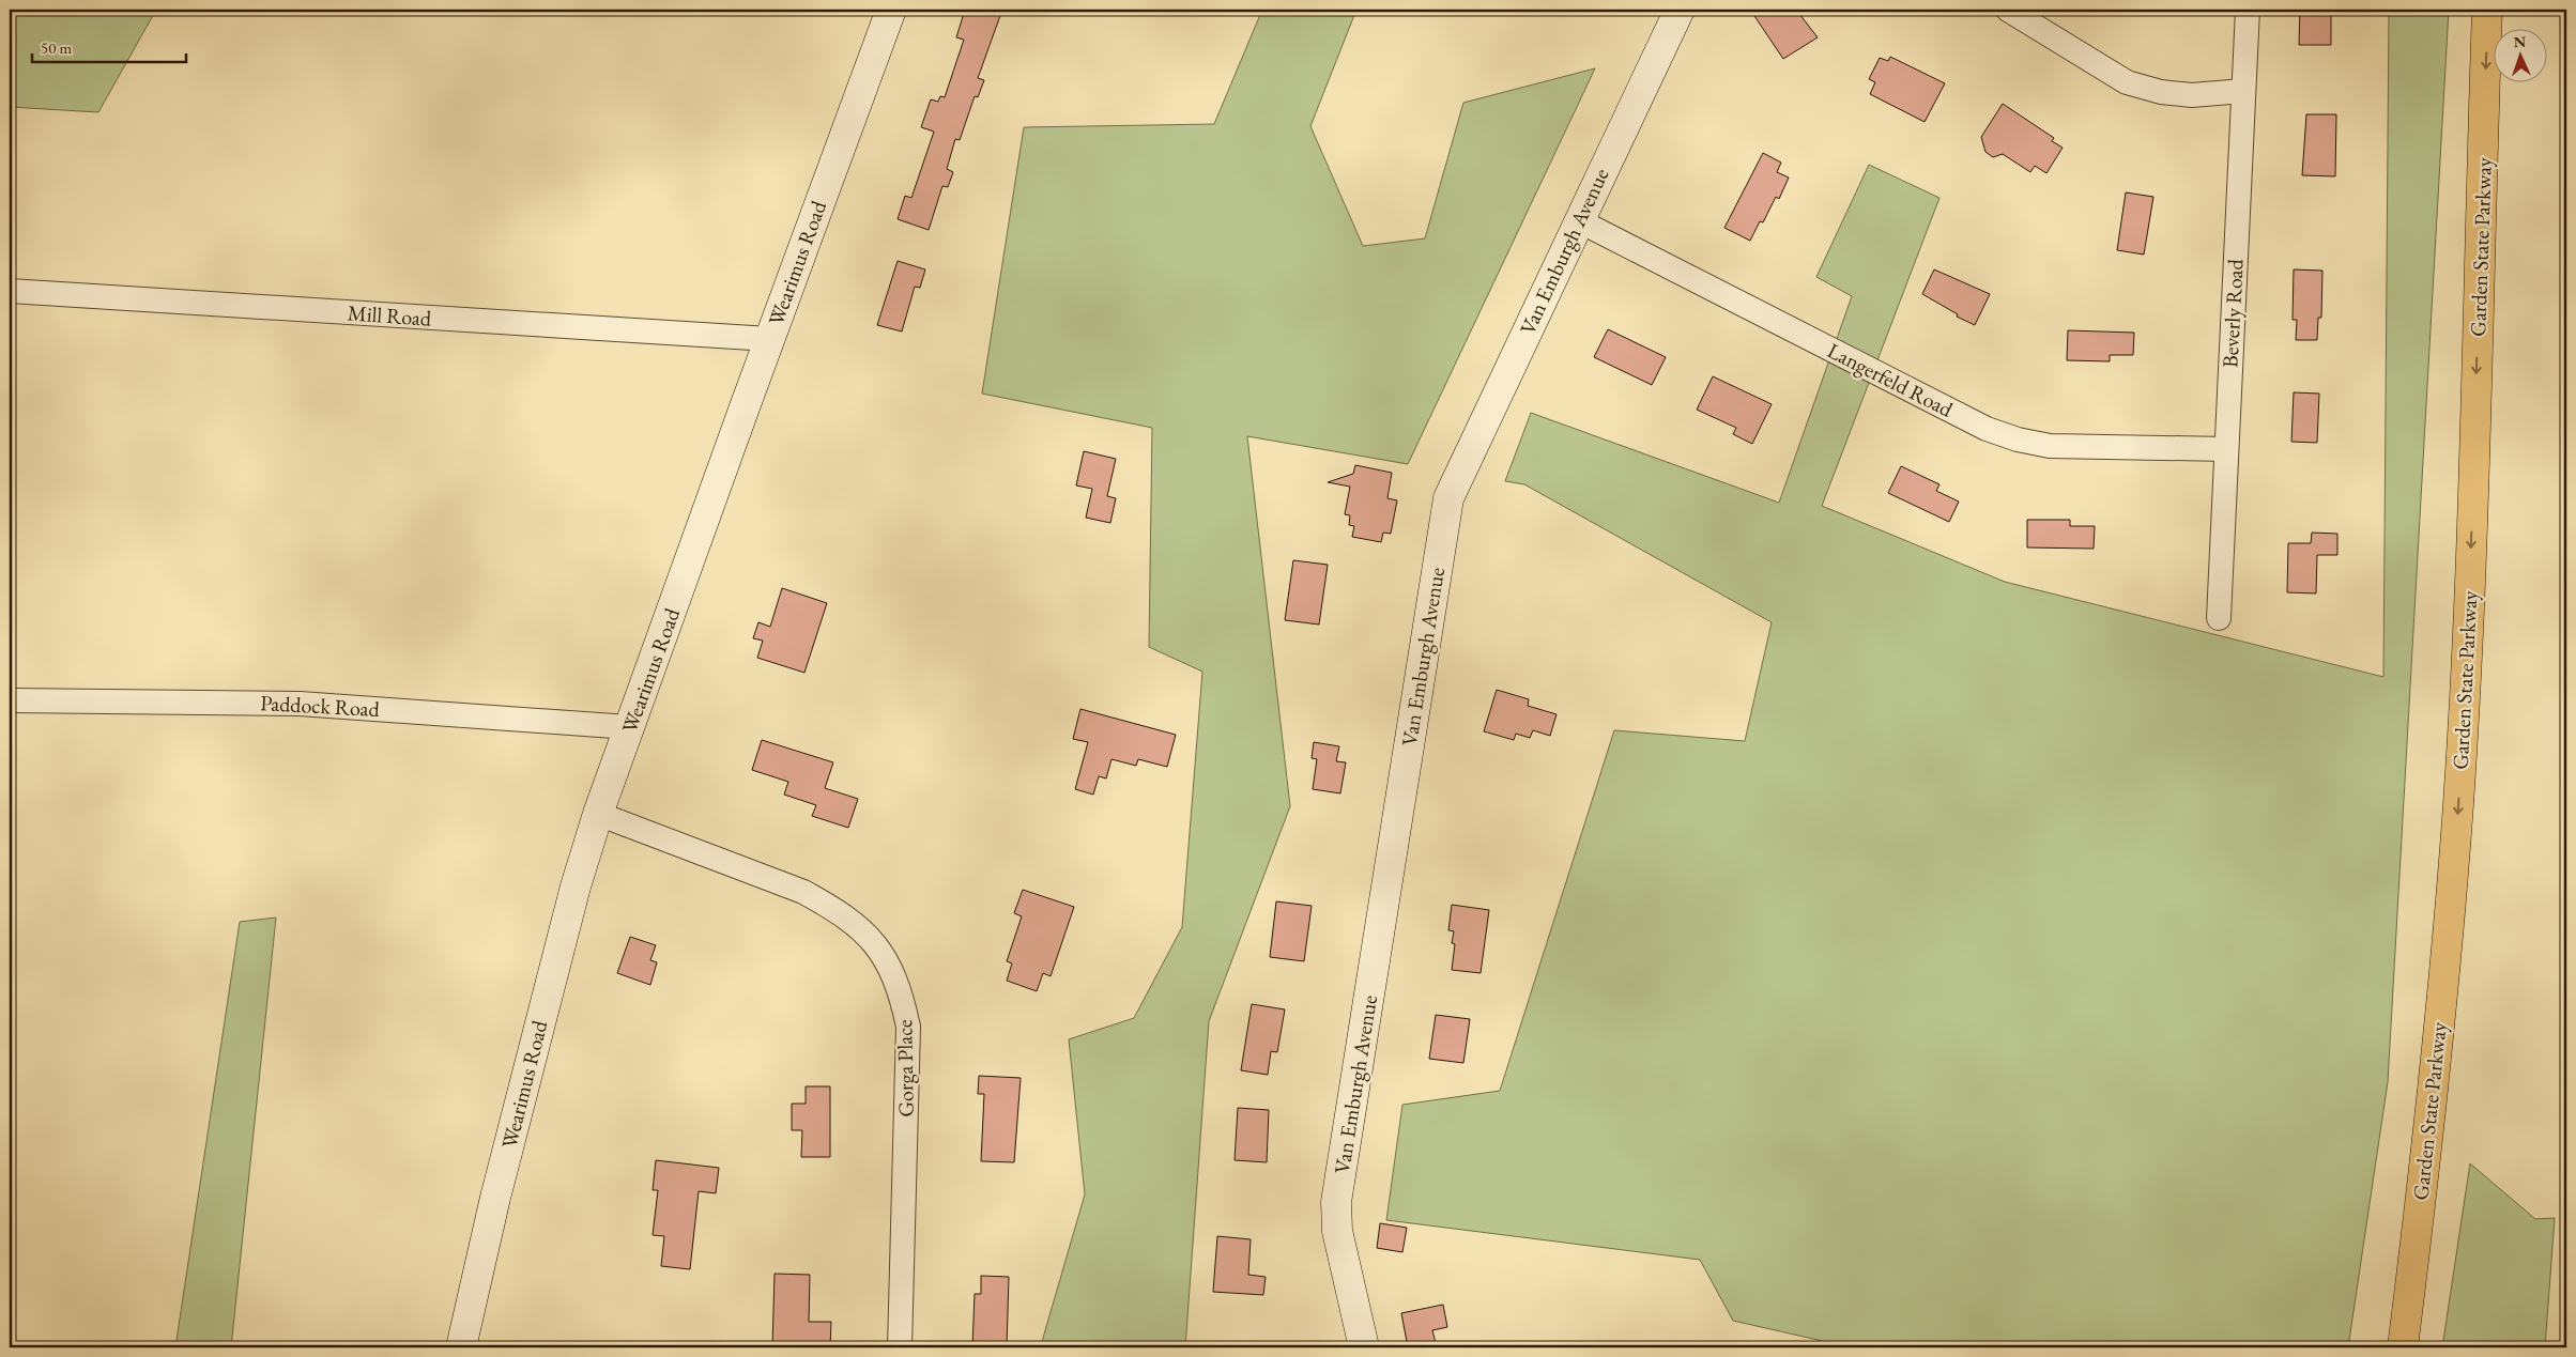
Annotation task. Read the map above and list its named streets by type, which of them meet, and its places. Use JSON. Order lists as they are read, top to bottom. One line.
{"streets":{"highway":["Garden State Parkway"],"street":["Van Emburgh Avenue","Wearimus Road","Beverly Road","Mill Road","Langerfeld Road","Paddock Road","Gorga Place"]},"crossings":[["Van Emburgh Avenue","Langerfeld Road"],["Wearimus Road","Mill Road"],["Wearimus Road","Paddock Road"],["Wearimus Road","Gorga Place"],["Beverly Road","Langerfeld Road"]],"one_way":["Garden State Parkway"],"scale_bar":"50 m","north":"top"}
